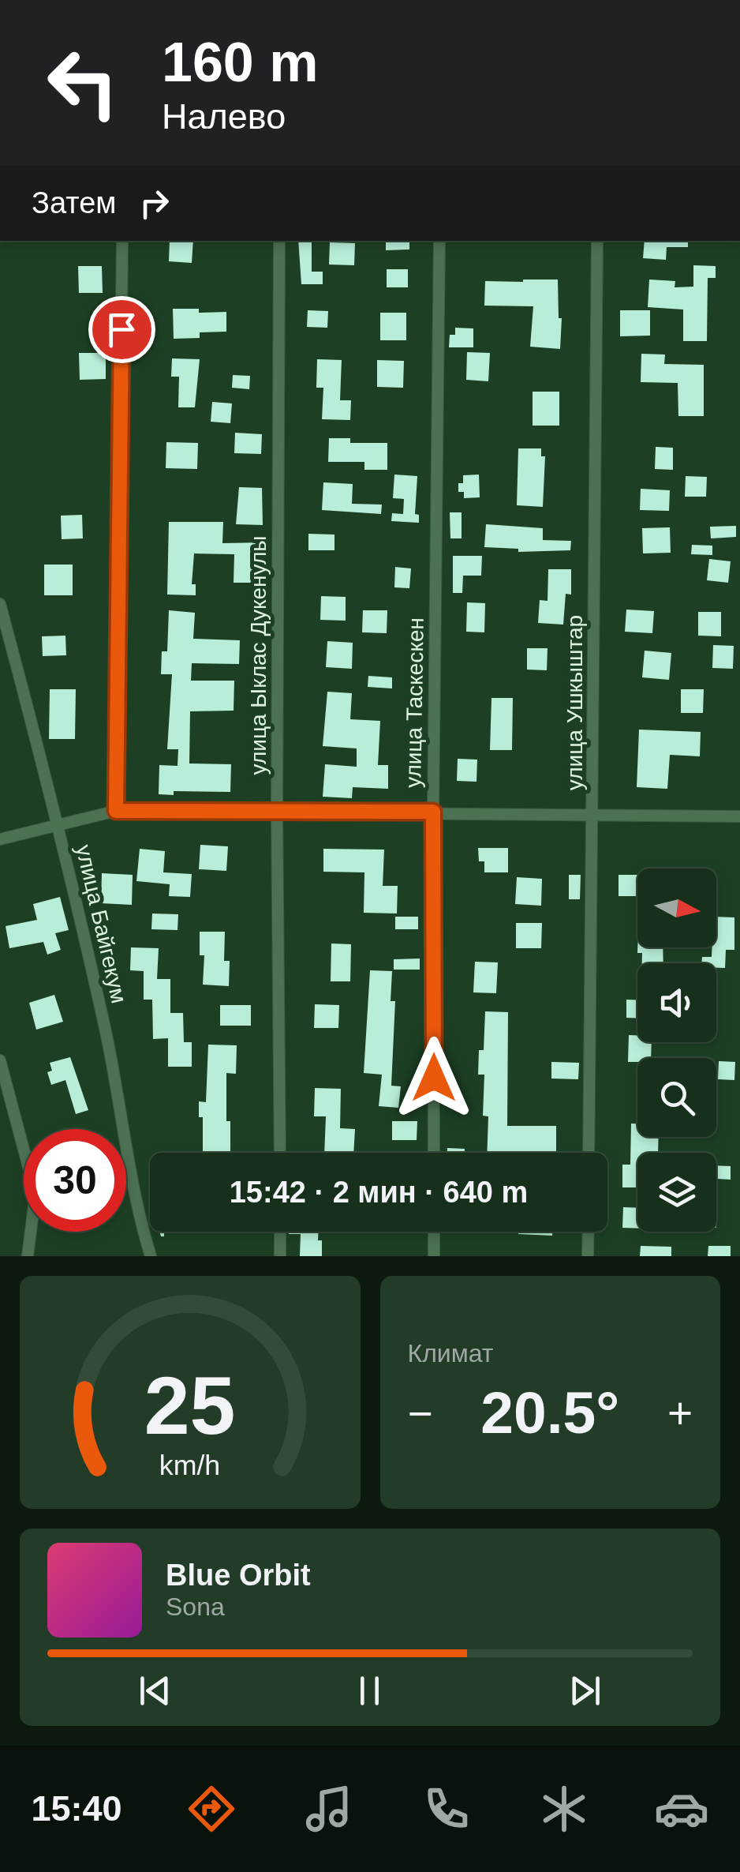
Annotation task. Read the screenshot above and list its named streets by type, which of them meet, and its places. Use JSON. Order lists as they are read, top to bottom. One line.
{"streets":{"street":["улица Ыклас Дукенулы","улица Таскескен","улица Ушкыштар","улица Байгекум"]},"north":"right","page":{"turn":["160 m","Налево"],"then":"Затем","limit":"30","trip":"15:42 · 2 мин · 640 m","tile":"Климат","heat":["−","20.5°","+"],"song":["Blue Orbit","Sona"],"tabs":"15:40","gauge":["25","km/h"]}}
